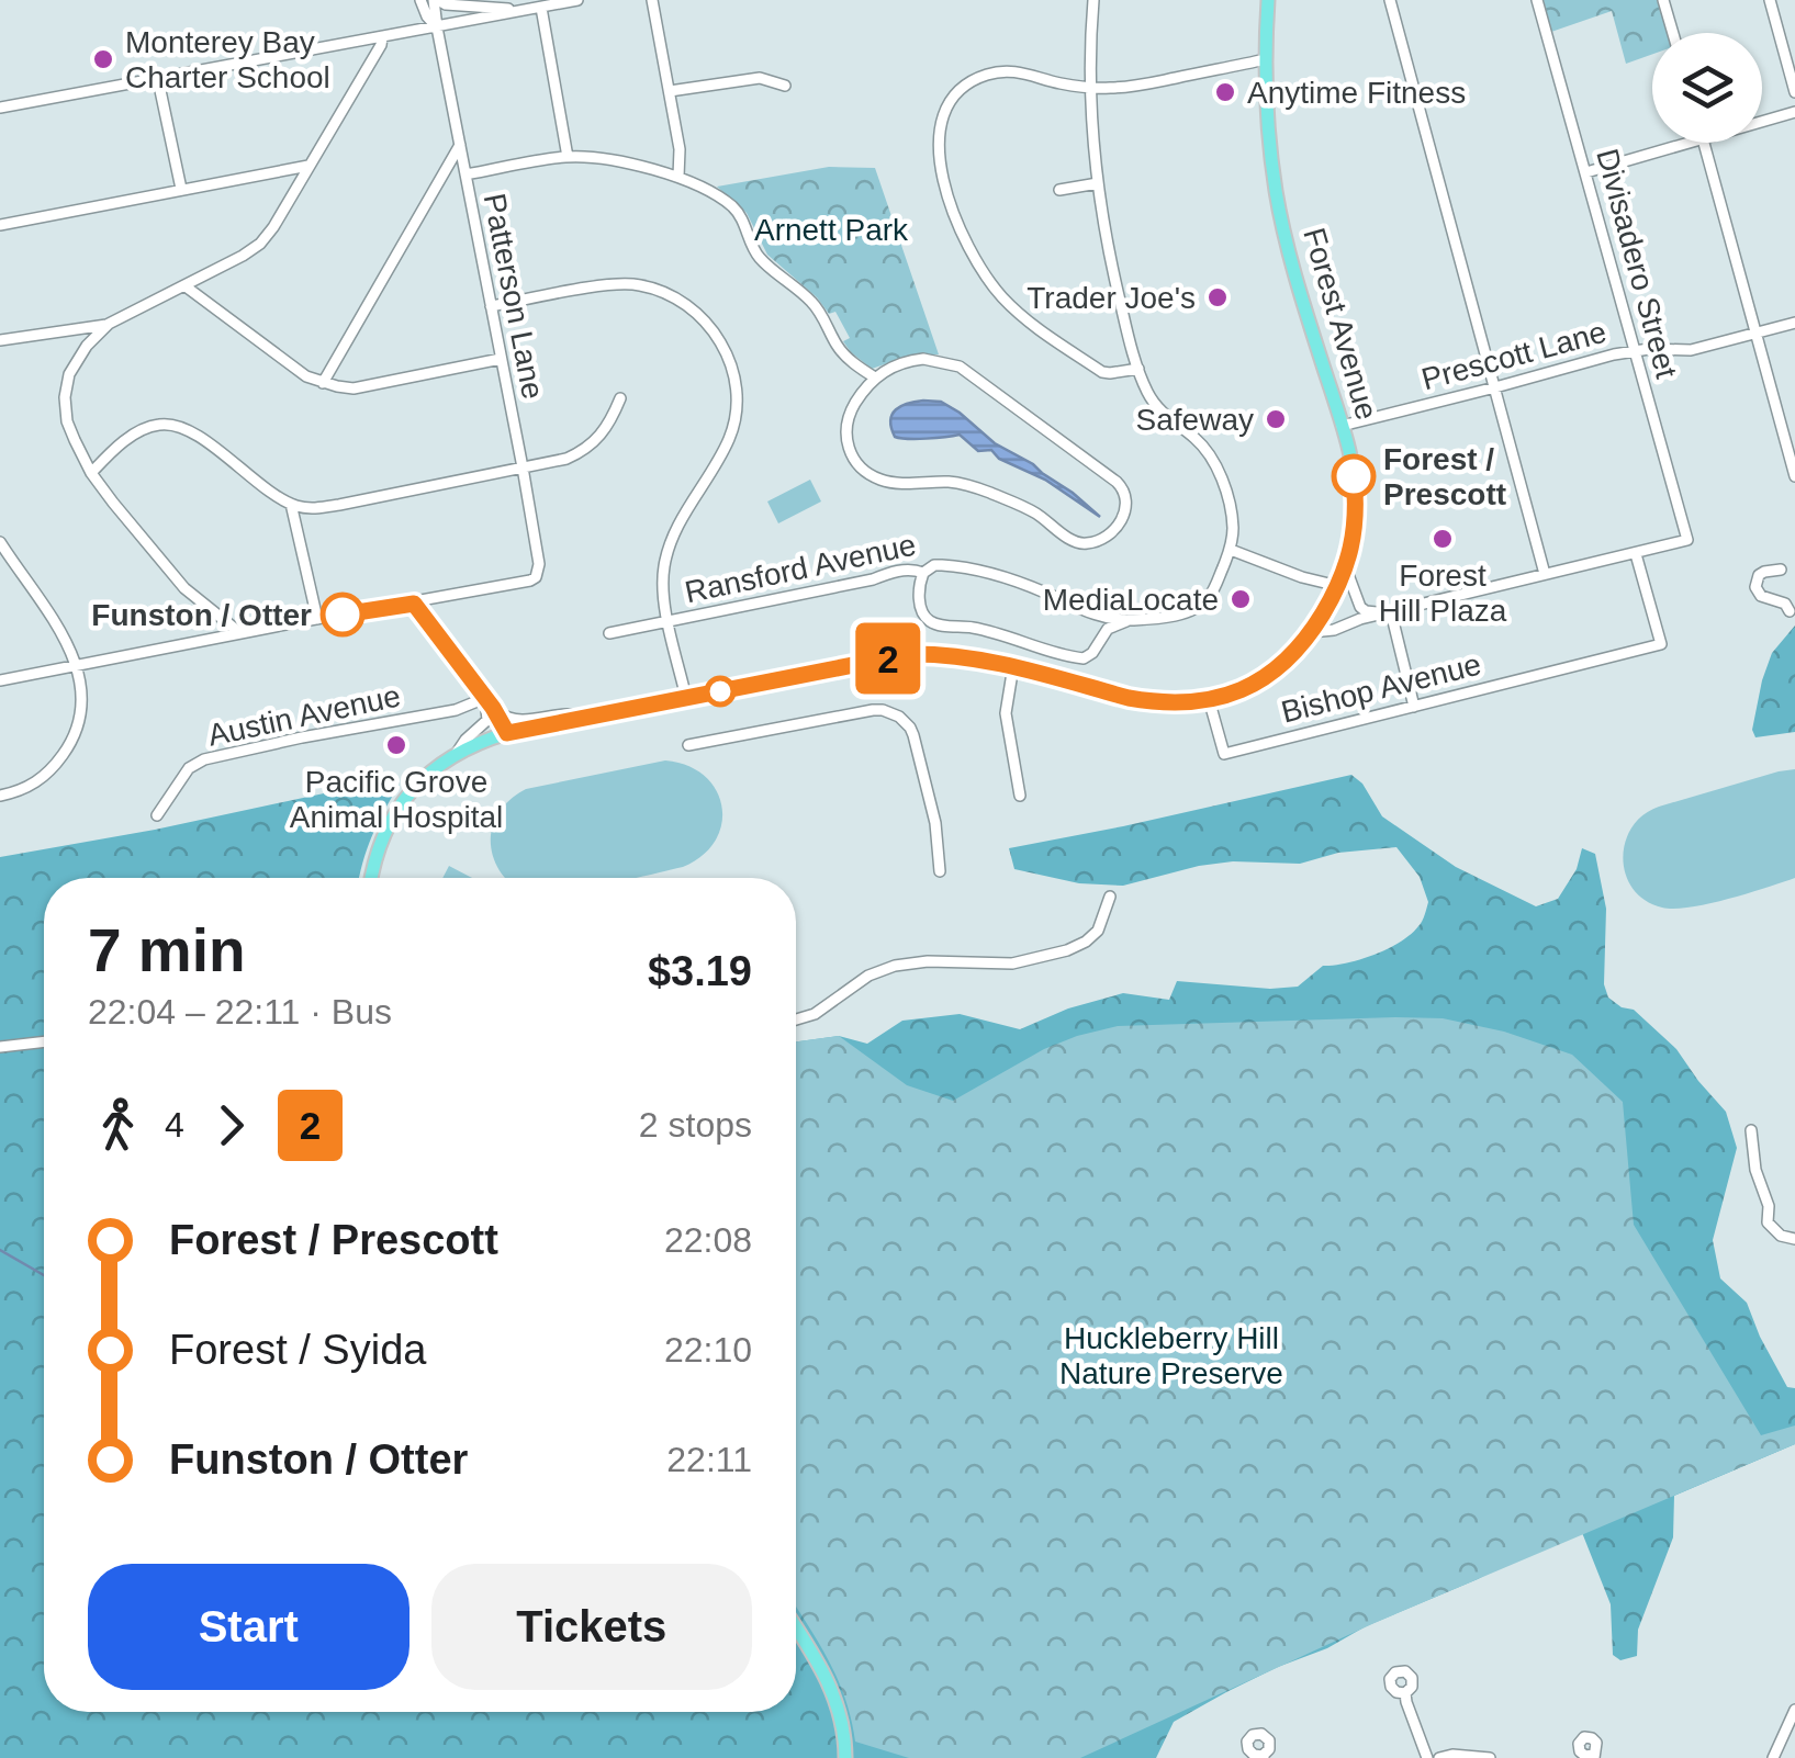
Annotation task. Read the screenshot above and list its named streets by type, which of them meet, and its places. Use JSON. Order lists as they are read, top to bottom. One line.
{"streets":{"main road":["Forest Avenue"],"street":["Divisadero Street","Patterson Lane","Prescott Lane","Ransford Avenue","Bishop Avenue","Austin Avenue"]},"crossings":[["Divisadero Street","Prescott Lane"],["Divisadero Street","Bishop Avenue"],["Forest Avenue","Prescott Lane"],["Forest Avenue","Bishop Avenue"]],"parks":["Arnett Park","Huckleberry Hill Nature Preserve"],"places":["Monterey Bay Charter School","Anytime Fitness","Trader Joe's","Safeway","Forest / Prescott","Forest Hill Plaza","MediaLocate","Funston / Otter","Pacific Grove Animal Hospital"],"lines":["bus line 2"],"page":{"on_map":"2","heading":["7 min","22:04 – 22:11 · Bus","$3.19"],"legs":["4","2","2 stops"],"list":[{"name":"Forest / Prescott","value":"22:08"},{"name":"Forest / Syida","value":"22:10"},{"name":"Funston / Otter","value":"22:11"}],"buttons":["Start","Tickets"]}}
